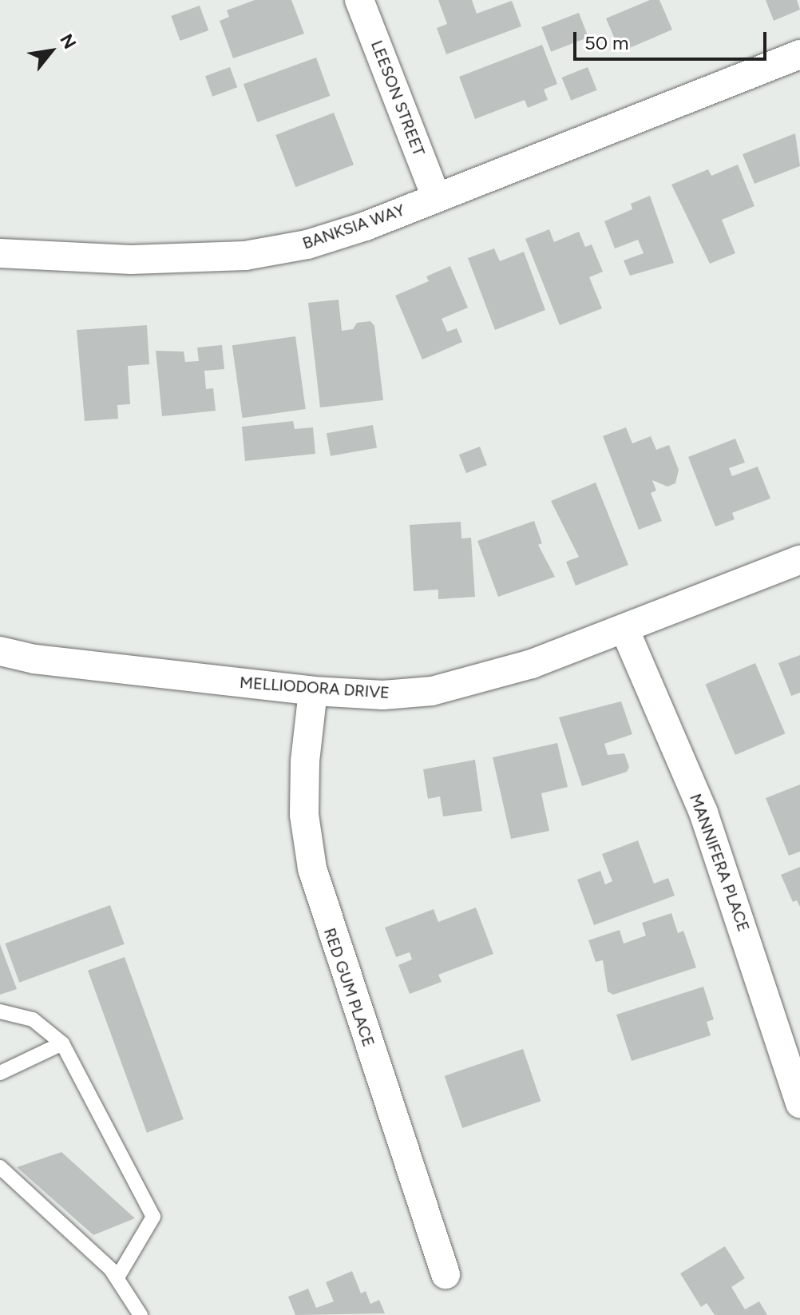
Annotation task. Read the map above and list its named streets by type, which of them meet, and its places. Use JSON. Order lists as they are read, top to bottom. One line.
{"streets":{"street":["LEESON STREET","BANKSIA WAY","MELLIODORA DRIVE","MANNIFERA PLACE","RED GUM PLACE"]},"crossings":[["LEESON STREET","BANKSIA WAY"],["MELLIODORA DRIVE","MANNIFERA PLACE"],["MELLIODORA DRIVE","RED GUM PLACE"]],"scale_bar":"50 m","north":"top right"}
